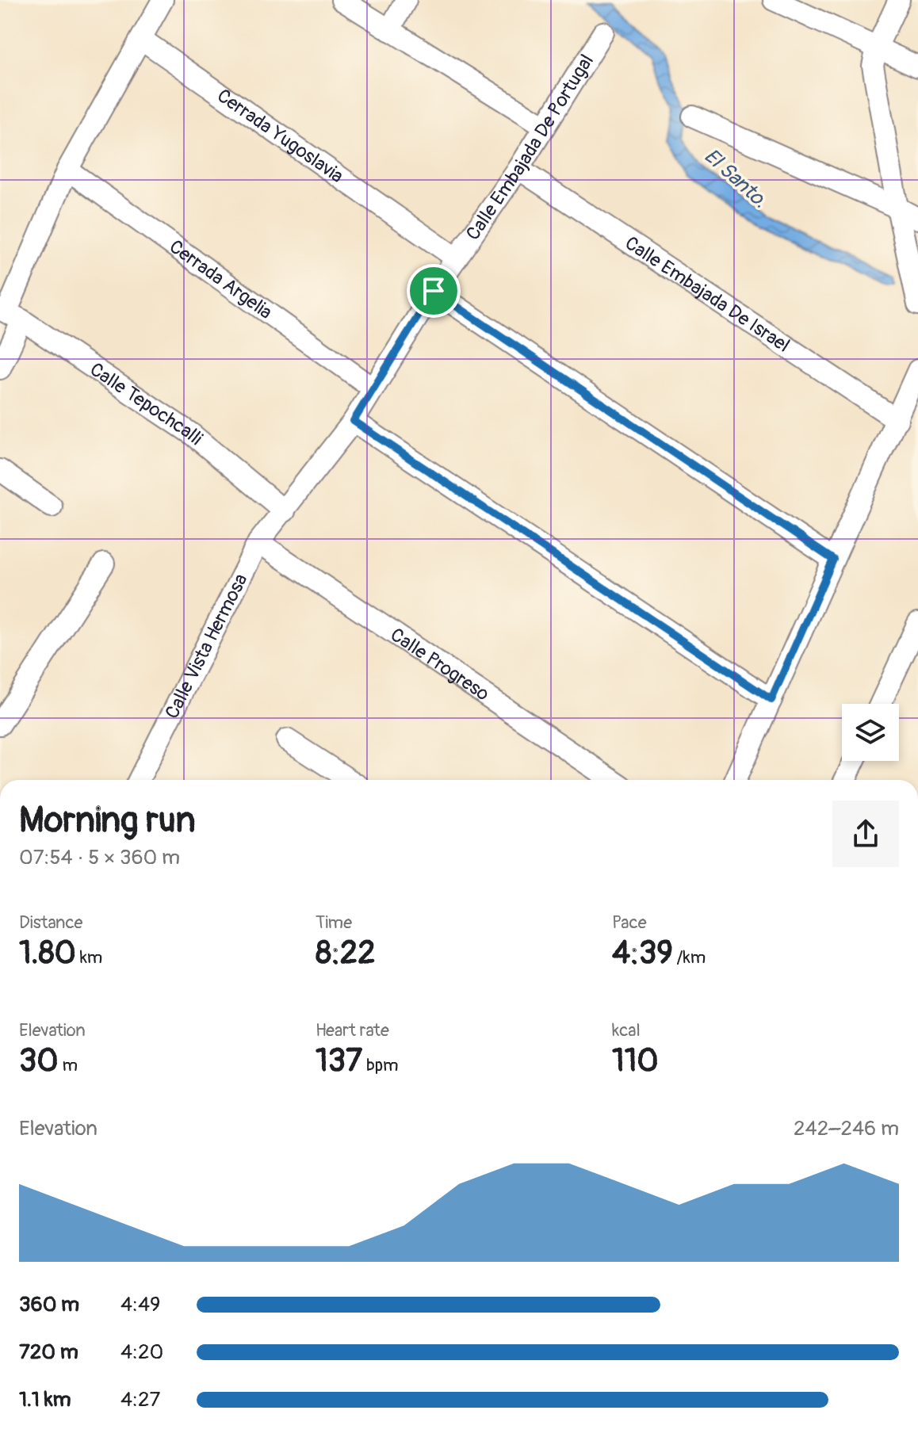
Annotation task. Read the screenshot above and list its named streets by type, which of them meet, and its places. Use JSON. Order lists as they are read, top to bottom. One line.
{"streets":{"street":["Cerrada Yugoslavia","Calle Embajada De Portugal","Cerrada Argelia","Calle Embajada De Israel","Calle Tepochcalli","Calle Vista Hermosa","Calle Progreso"]},"crossings":[["Cerrada Yugoslavia","Calle Embajada De Portugal"],["Calle Embajada De Portugal","Cerrada Argelia"],["Calle Embajada De Portugal","Calle Embajada De Israel"],["Calle Embajada De Portugal","Calle Tepochcalli"],["Calle Embajada De Portugal","Calle Vista Hermosa"],["Calle Tepochcalli","Calle Vista Hermosa"],["Calle Vista Hermosa","Calle Progreso"]],"water":["El Santo."],"page":{"heading":["Morning run","07:54 · 5 × 360 m"],"stats":[["Distance","1.80 km"],["Time","8:22"],["Pace","4:39 /km"],["Elevation","30 m"],["Heart rate","137 bpm"],["kcal","110"]],"chart":["Elevation","242–246 m"],"list":[{"name":"360 m","note":"4:49"},{"name":"720 m","note":"4:20"},{"name":"1.1 km","note":"4:27"}]}}
